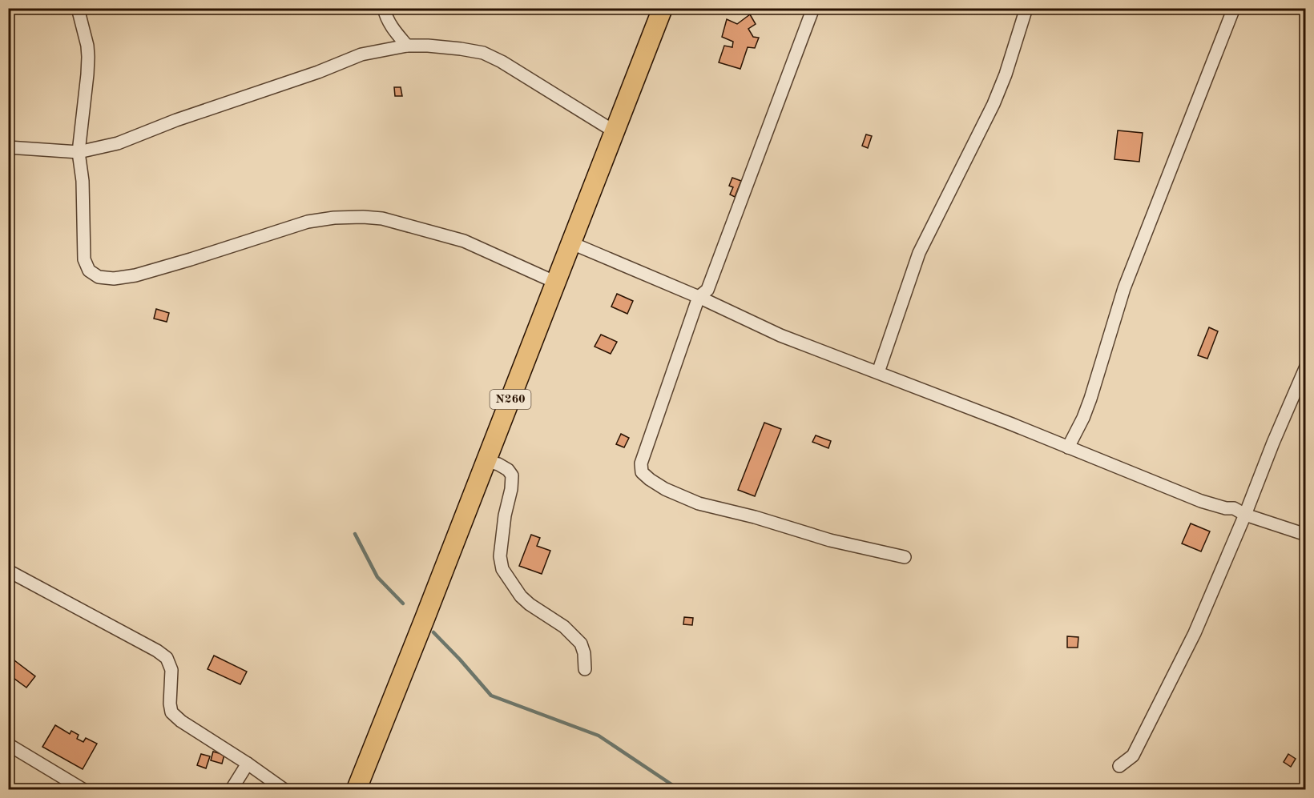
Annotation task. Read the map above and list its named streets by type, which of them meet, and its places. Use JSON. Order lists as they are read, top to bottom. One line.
{"streets":{"main road":["N260"]}}
